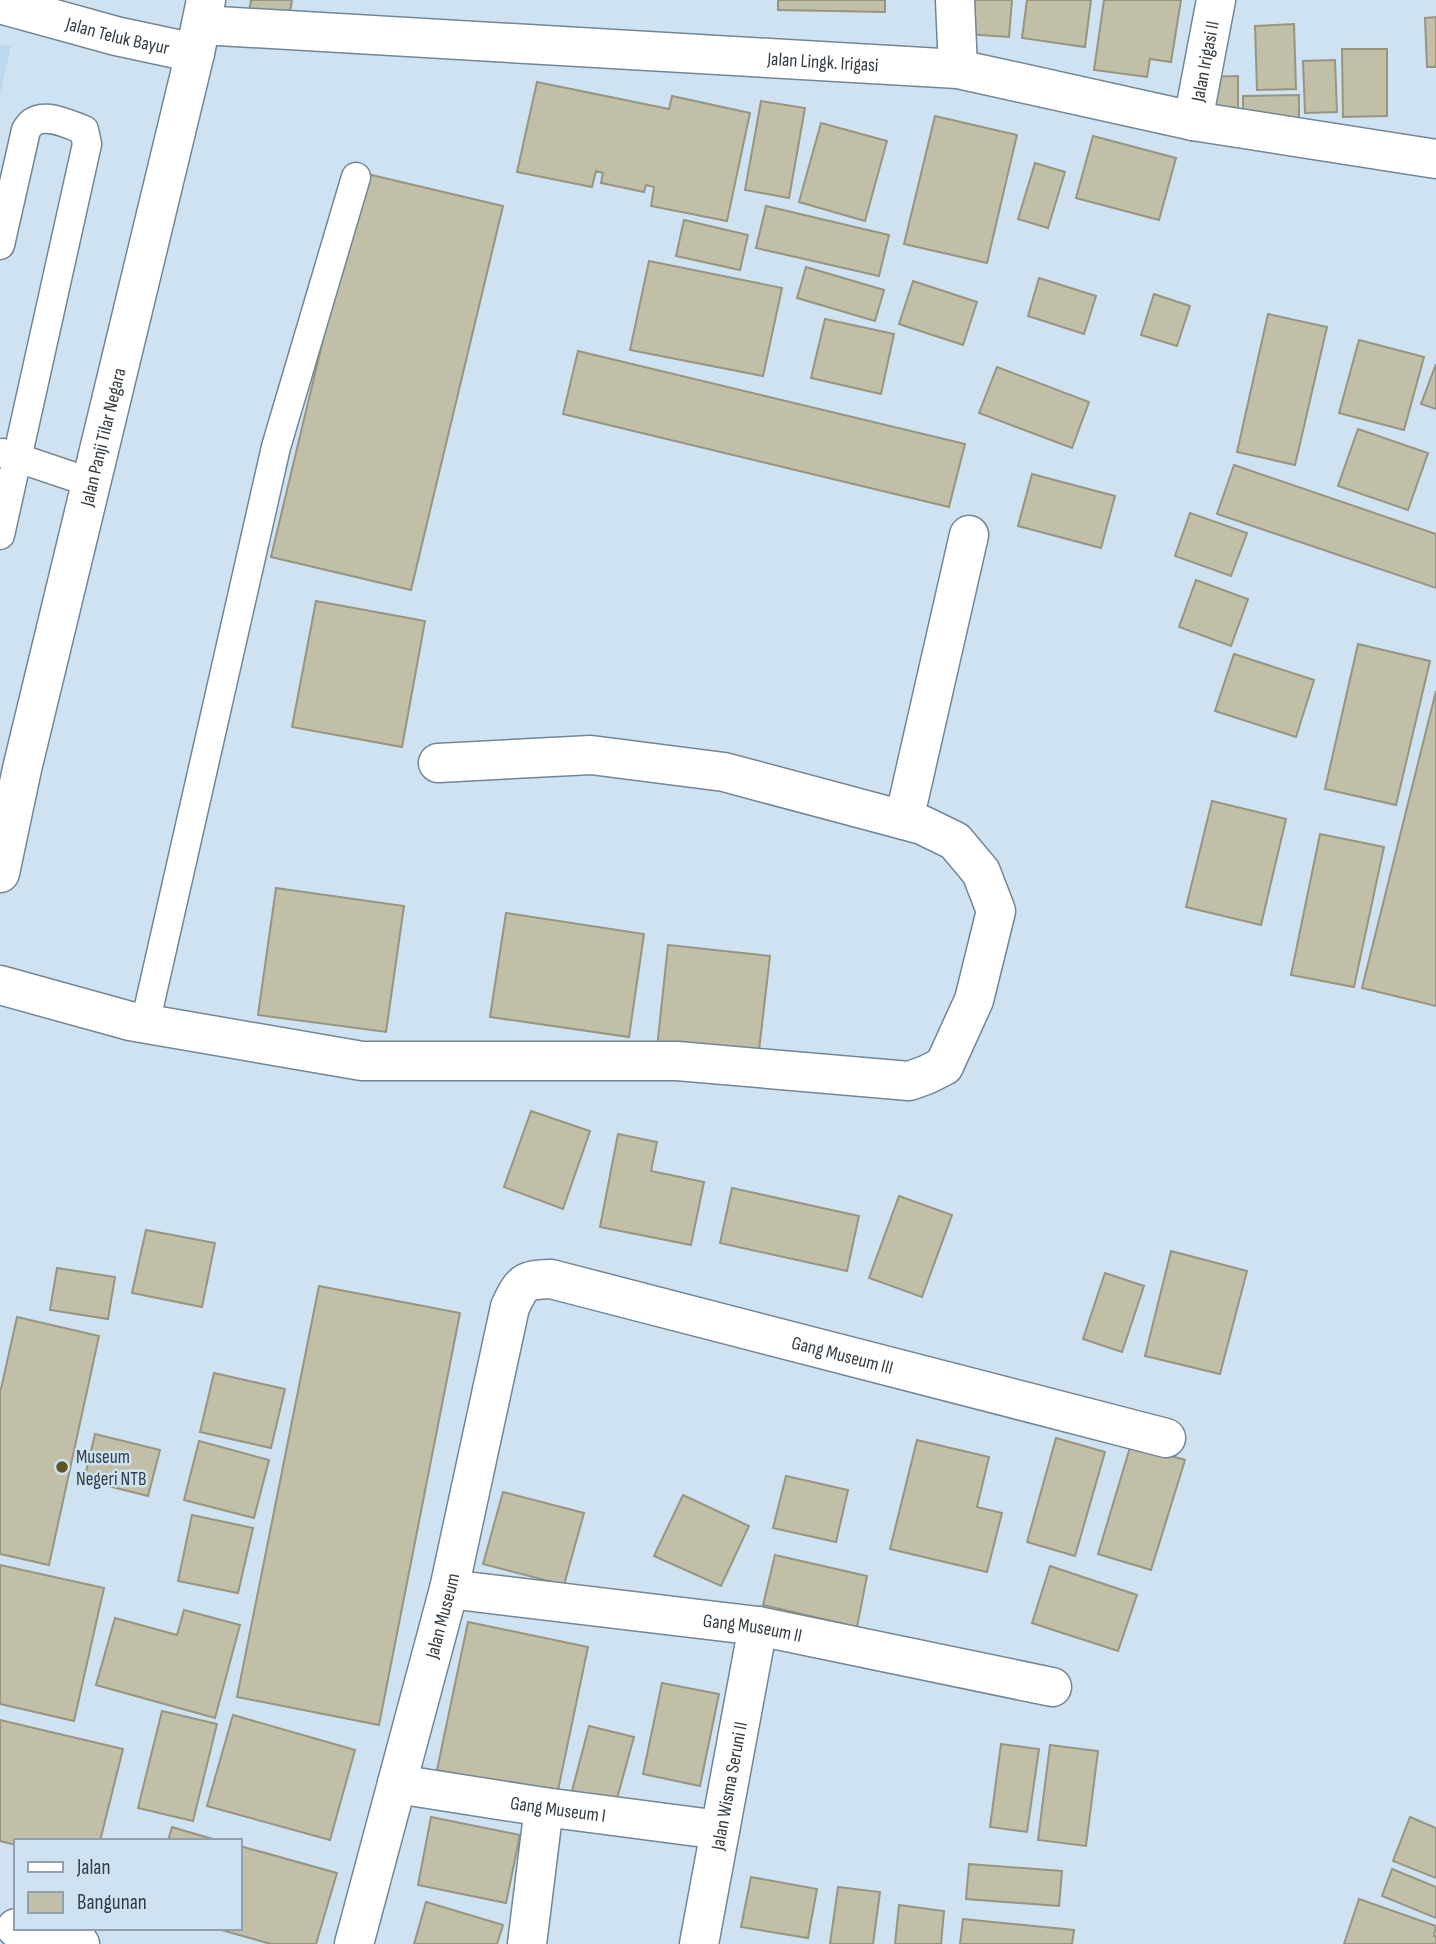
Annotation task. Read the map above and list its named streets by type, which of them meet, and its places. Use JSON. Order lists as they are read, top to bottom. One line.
{"streets":{"street":["Jalan Teluk Bayur","Jalan Lingk. Irigasi","Jalan Irigasi II","Jalan Panji Tilar Negara","Gang Museum III","Jalan Museum","Gang Museum II","Jalan Wisma Seruni II","Gang Museum I"]},"crossings":[["Jalan Teluk Bayur","Jalan Lingk. Irigasi"],["Jalan Teluk Bayur","Jalan Panji Tilar Negara"],["Jalan Lingk. Irigasi","Jalan Irigasi II"],["Jalan Lingk. Irigasi","Jalan Panji Tilar Negara"],["Gang Museum III","Jalan Museum"],["Jalan Museum","Gang Museum II"],["Jalan Museum","Gang Museum I"],["Gang Museum II","Jalan Wisma Seruni II"],["Jalan Wisma Seruni II","Gang Museum I"]],"places":["Museum Negeri NTB"],"legend":["Jalan","Bangunan"]}
